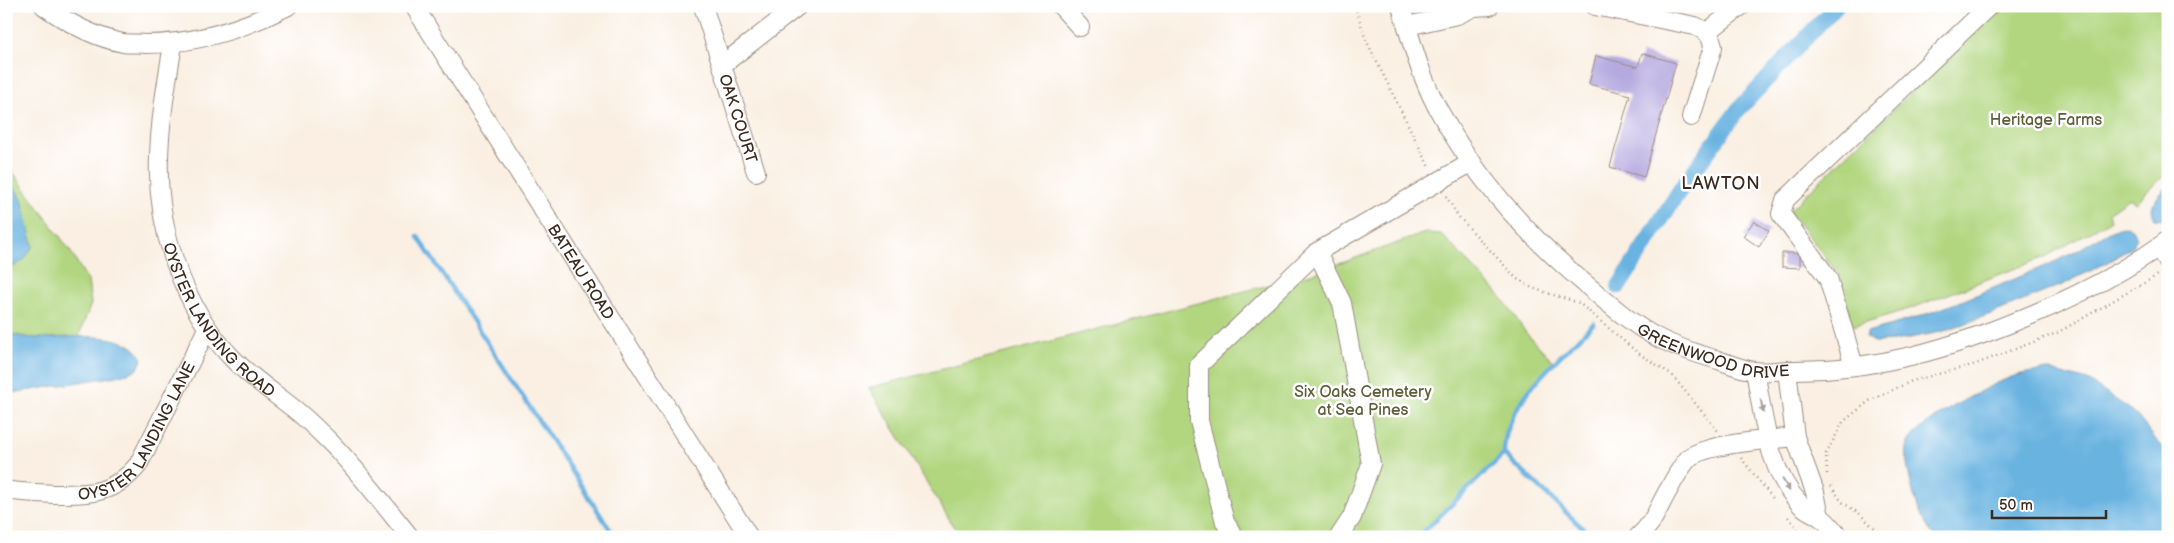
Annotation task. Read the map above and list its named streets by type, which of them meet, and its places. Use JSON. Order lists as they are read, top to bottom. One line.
{"streets":{"street":["OAK COURT","BATEAU ROAD","OYSTER LANDING ROAD","GREENWOOD DRIVE","OYSTER LANDING LANE"]},"crossings":[["OYSTER LANDING ROAD","OYSTER LANDING LANE"]],"districts":["LAWTON"],"parks":["Heritage Farms","Six Oaks Cemetery at Sea Pines"],"scale_bar":"50 m"}
